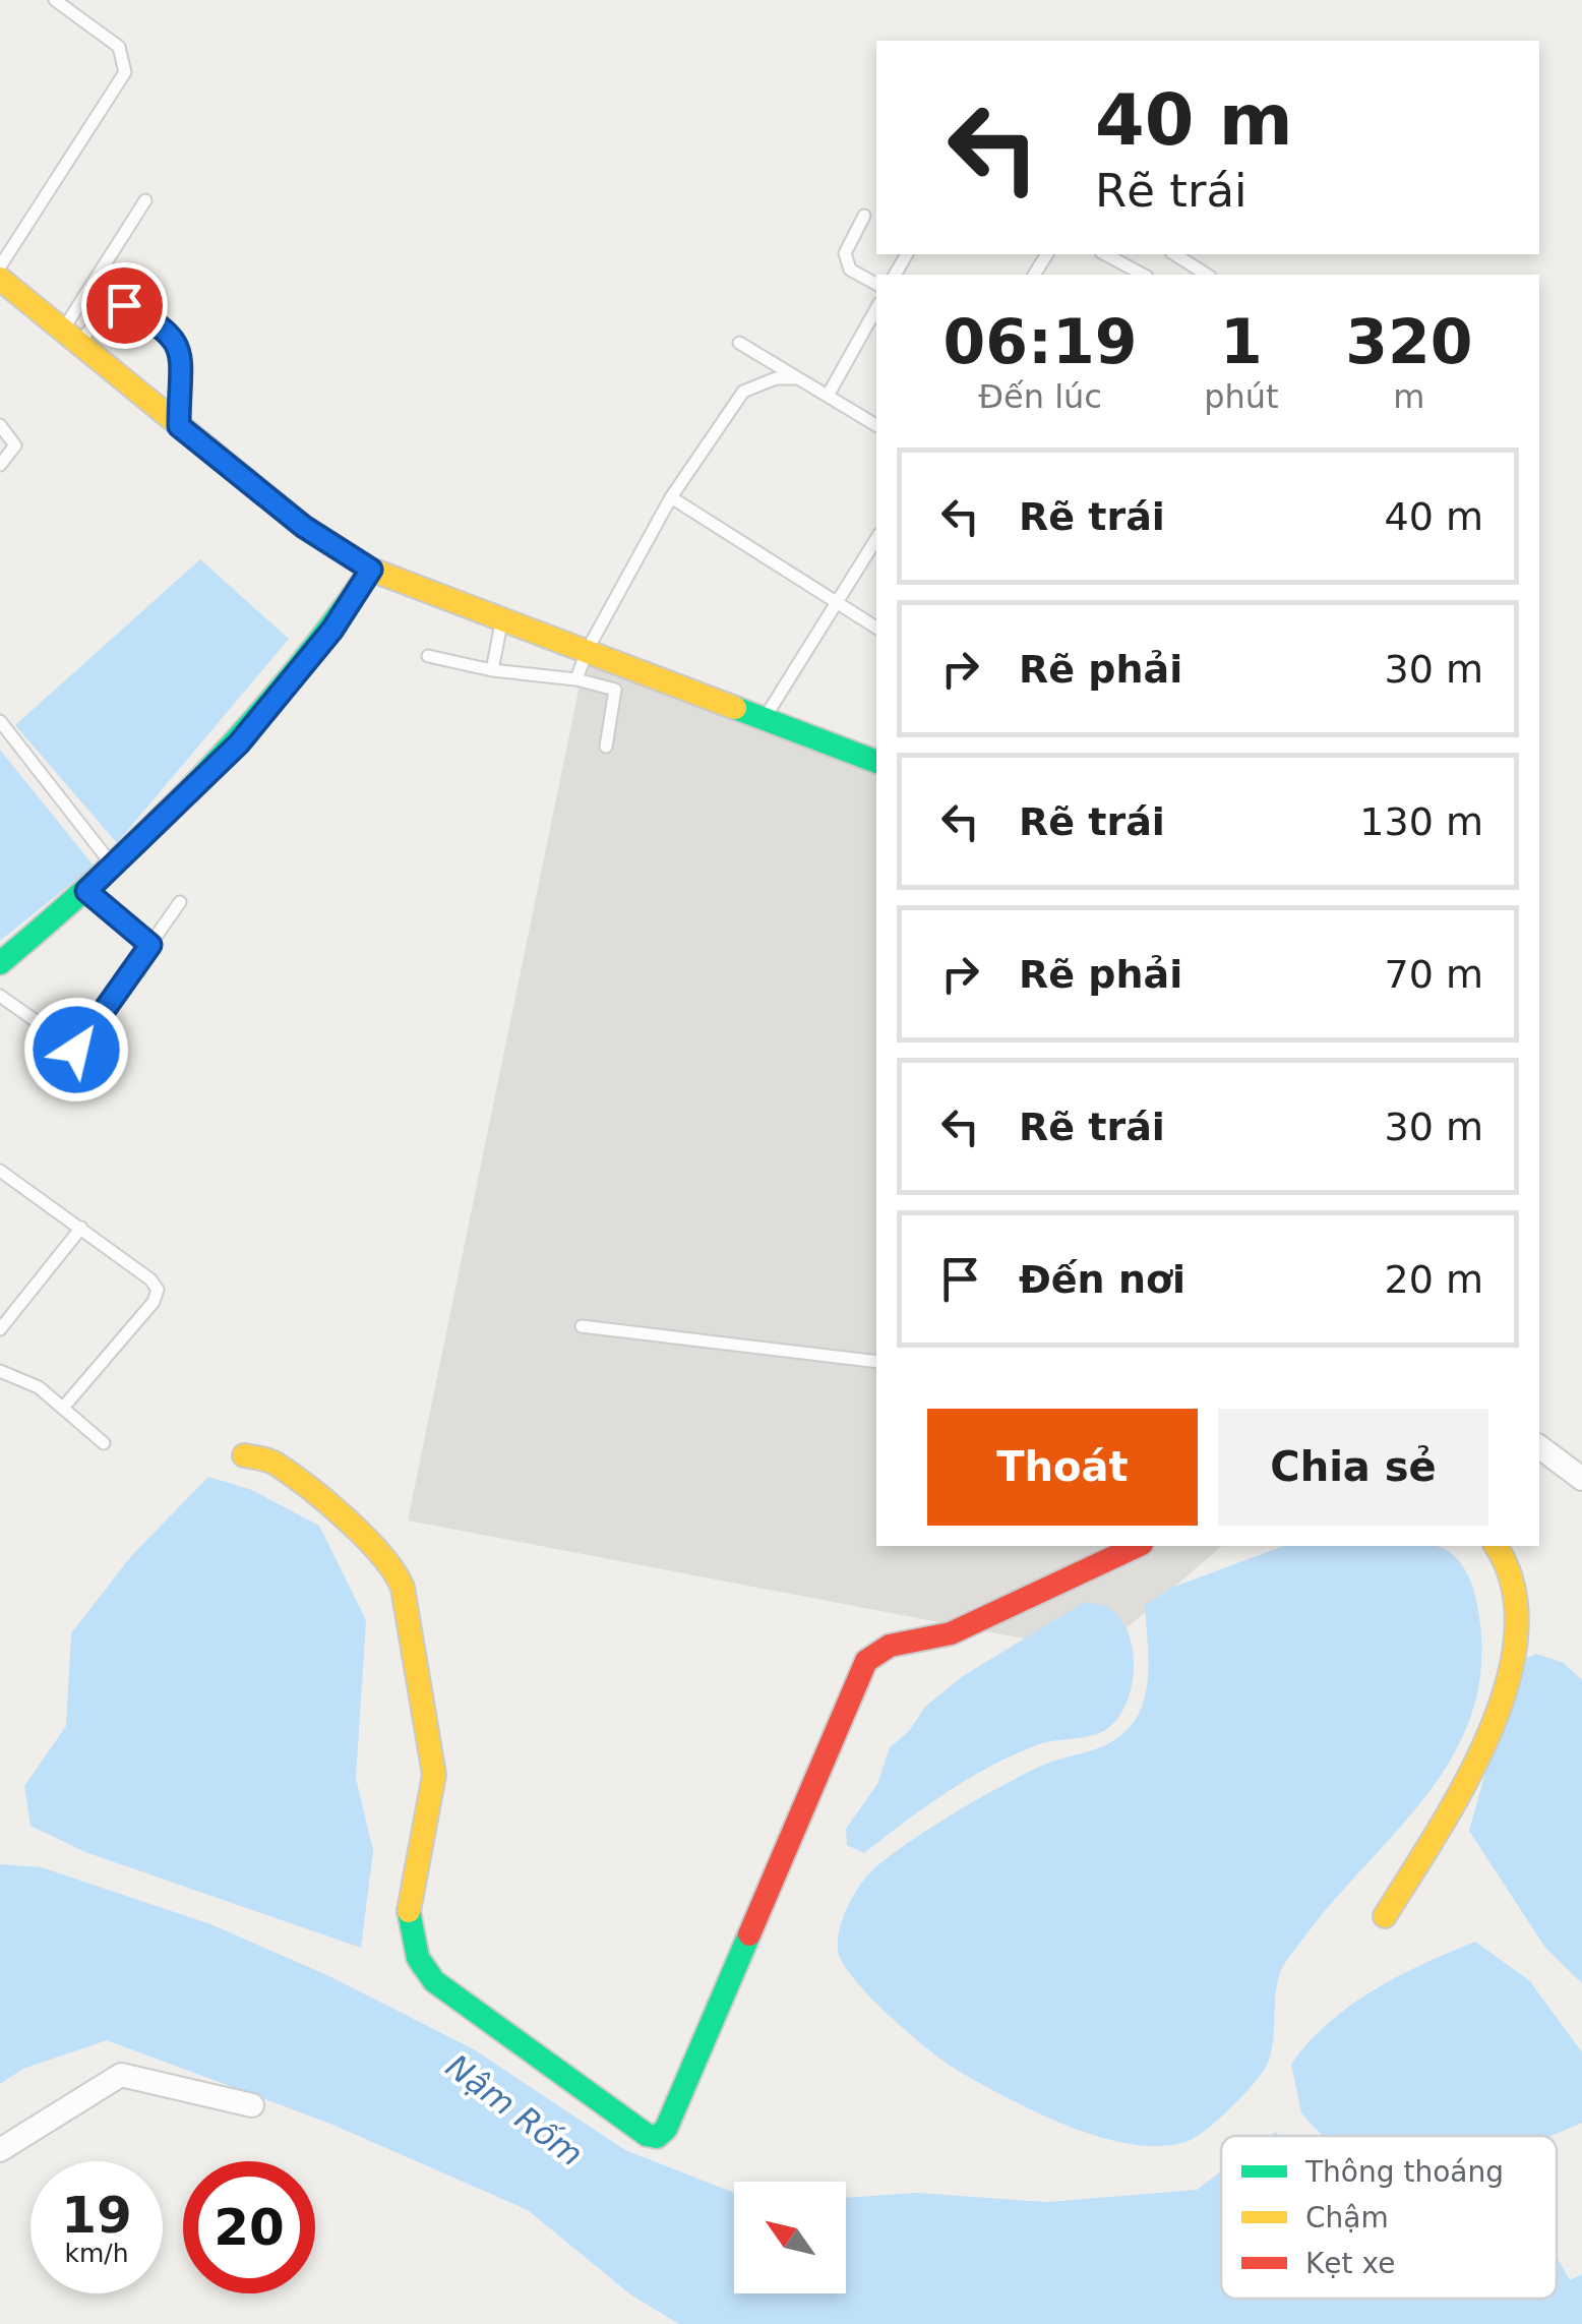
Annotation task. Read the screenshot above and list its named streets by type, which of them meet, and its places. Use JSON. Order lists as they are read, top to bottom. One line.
{"water":["Nậm Rốm"],"legend":["Thông thoáng","Chậm","Kẹt xe"],"north":"top left","page":{"turn":["40 m","Rẽ trái"],"eta":["06:19","Đến lúc","1","phút","320","m"],"list":[{"name":"Rẽ trái","value":"40 m"},{"name":"Rẽ phải","value":"30 m"},{"name":"Rẽ trái","value":"130 m"},{"name":"Rẽ phải","value":"70 m"},{"name":"Rẽ trái","value":"30 m"},{"name":"Đến nơi","value":"20 m"}],"buttons":["Thoát","Chia sẻ"],"speed":"19 km/h","limit":"20"}}
